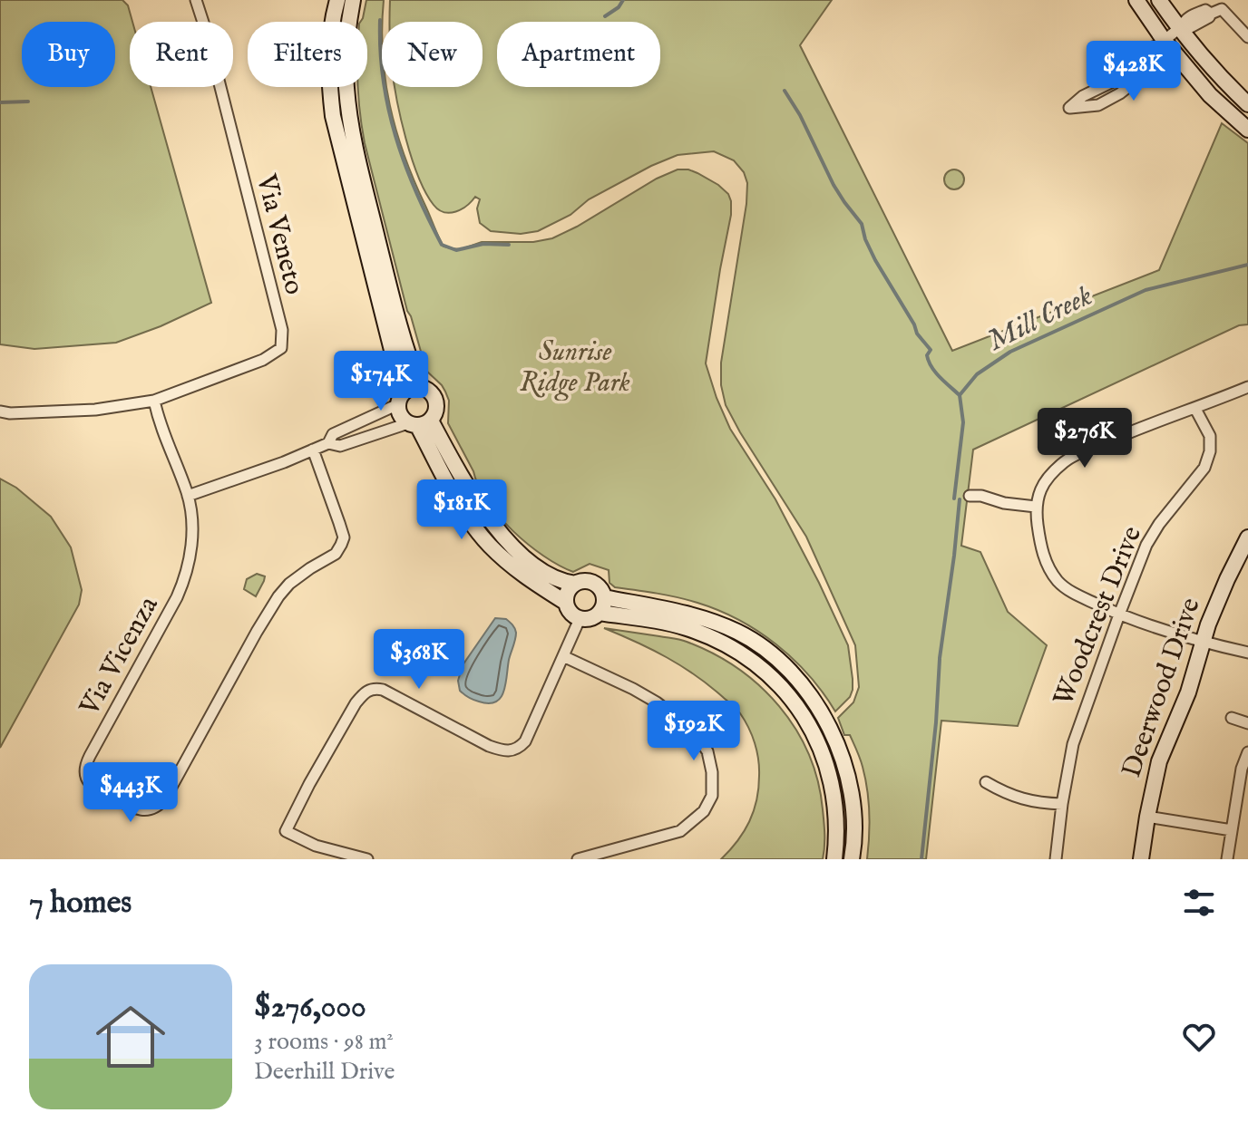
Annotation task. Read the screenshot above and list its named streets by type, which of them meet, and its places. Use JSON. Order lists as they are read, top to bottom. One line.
{"streets":{"street":["Via Veneto","Woodcrest Drive","Via Vicenza","Deerwood Drive"]},"crossings":[["Via Veneto","Via Vicenza"]],"water":["Mill Creek"],"parks":["Sunrise Ridge Park"],"page":{"chip":["Buy","Rent","Filters","New","Apartment"],"price":["$428K","$174K","$276K","$181K","$368K","$192K","$443K"],"heading":"7 homes","list":[{"name":"$276,000","note":"3 rooms · 98 m² · Deerhill Drive"}]}}
